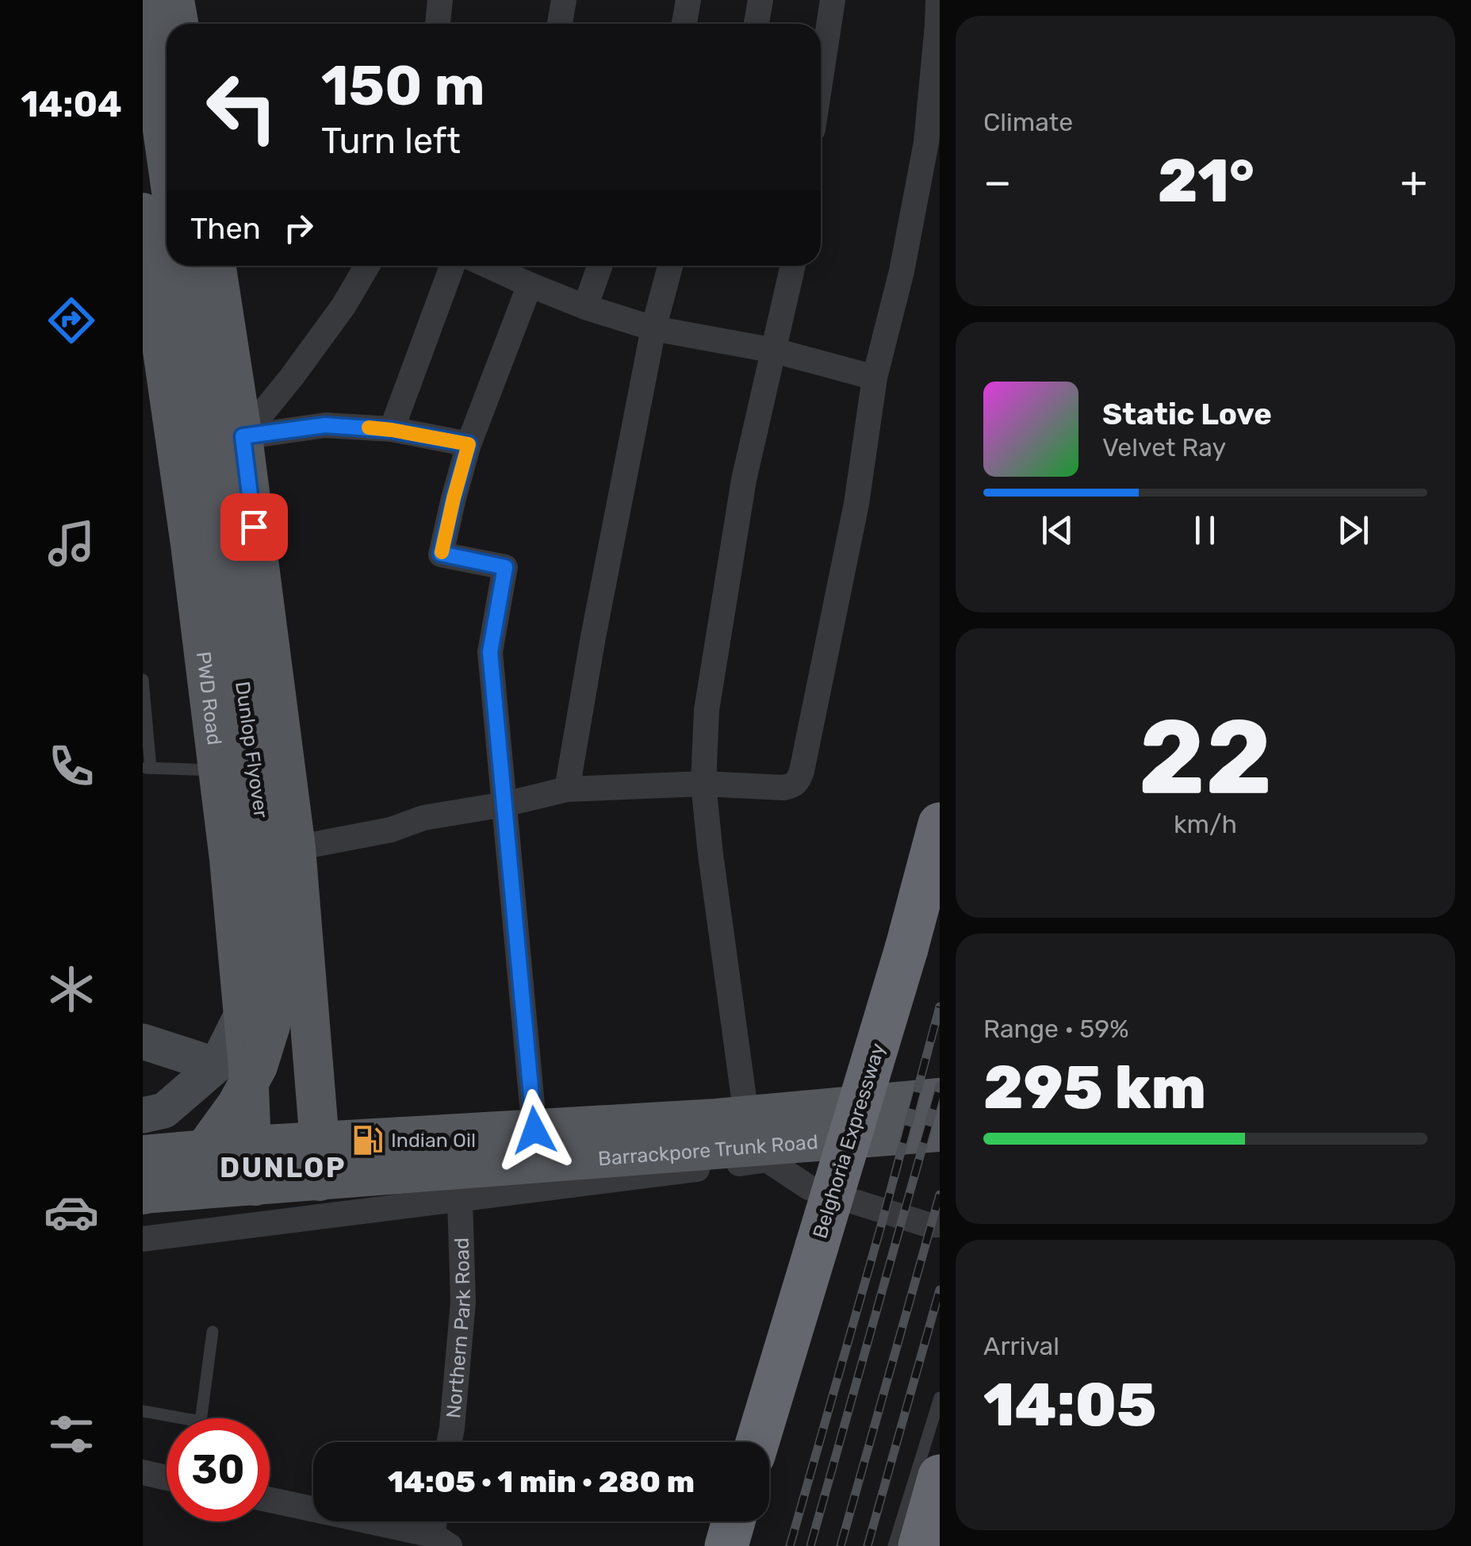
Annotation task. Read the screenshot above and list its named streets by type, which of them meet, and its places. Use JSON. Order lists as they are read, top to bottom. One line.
{"streets":{"highway":["Belghoria Expressway"],"main road":["PWD Road","Dunlop Flyover","Barrackpore Trunk Road"],"street":["Northern Park Road"]},"crossings":[["PWD Road","Barrackpore Trunk Road"],["Dunlop Flyover","Barrackpore Trunk Road"]],"districts":["DUNLOP"],"places":{"fuel station":["Indian Oil"]},"page":{"tabs":"14:04","tile":["Climate",["22","km/h"],["Range · 59%","295 km"],["Arrival","14:05"]],"turn":["150 m","Turn left"],"heat":["−","21°","+"],"then":"Then","song":["Static Love","Velvet Ray"],"limit":"30","trip":"14:05 · 1 min · 280 m"}}
